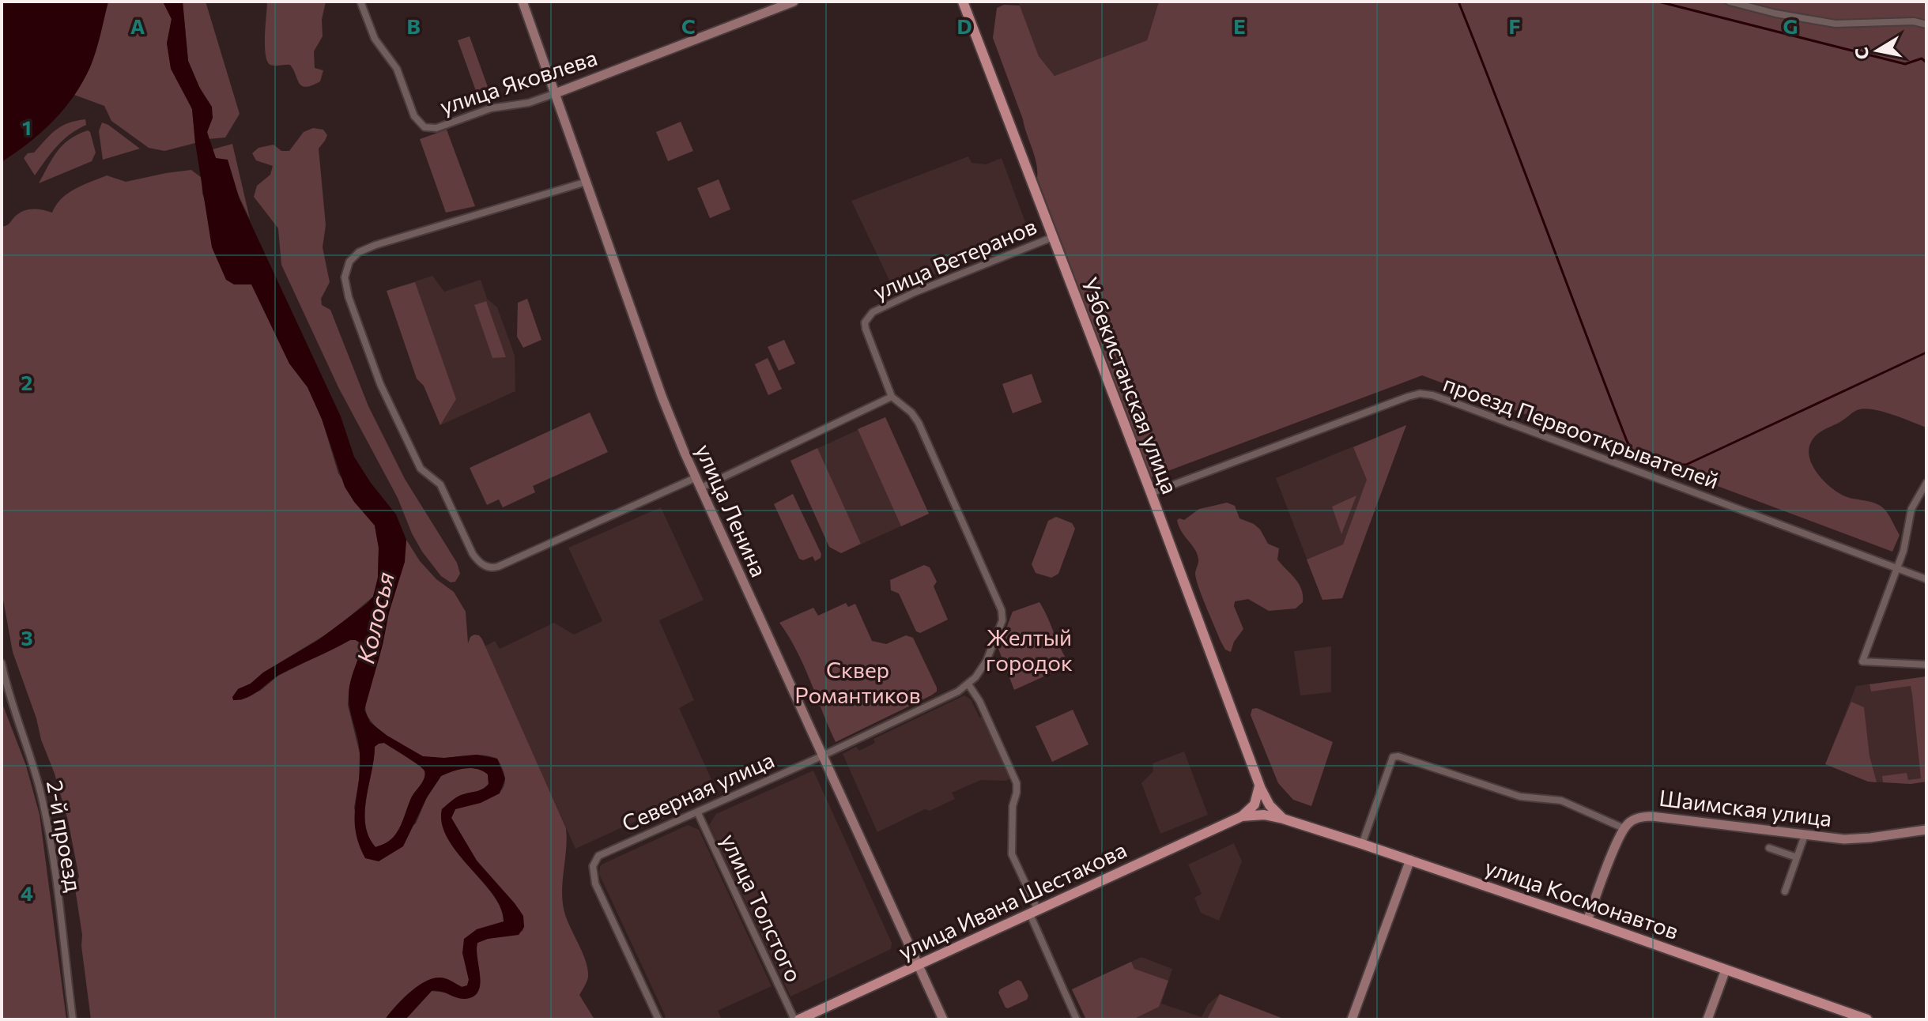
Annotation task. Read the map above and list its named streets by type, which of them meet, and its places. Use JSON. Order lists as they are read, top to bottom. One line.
{"streets":{"main road":["улица Яковлева","Узбекистанская улица","улица Ленина","Шаимская улица","улица Космонавтов","улица Ивана Шестакова"],"street":["улица Ветеранов","проезд Первооткрывателей","Северная улица","2-й проезд","улица Толстого"]},"crossings":[["улица Яковлева","улица Ленина"],["улица Ветеранов","Узбекистанская улица"],["Узбекистанская улица","проезд Первооткрывателей"],["Узбекистанская улица","улица Космонавтов"],["улица Ленина","Северная улица"],["улица Ленина","улица Ивана Шестакова"],["Северная улица","улица Толстого"],["улица Космонавтов","улица Ивана Шестакова"],["улица Ивана Шестакова","улица Толстого"]],"water":["Колосья"],"parks":["Желтый городок","Сквер Романтиков"],"north":"left","grid":{"columns":["A","B","C","D","E","F","G"],"rows":["1","2","3","4"]}}
